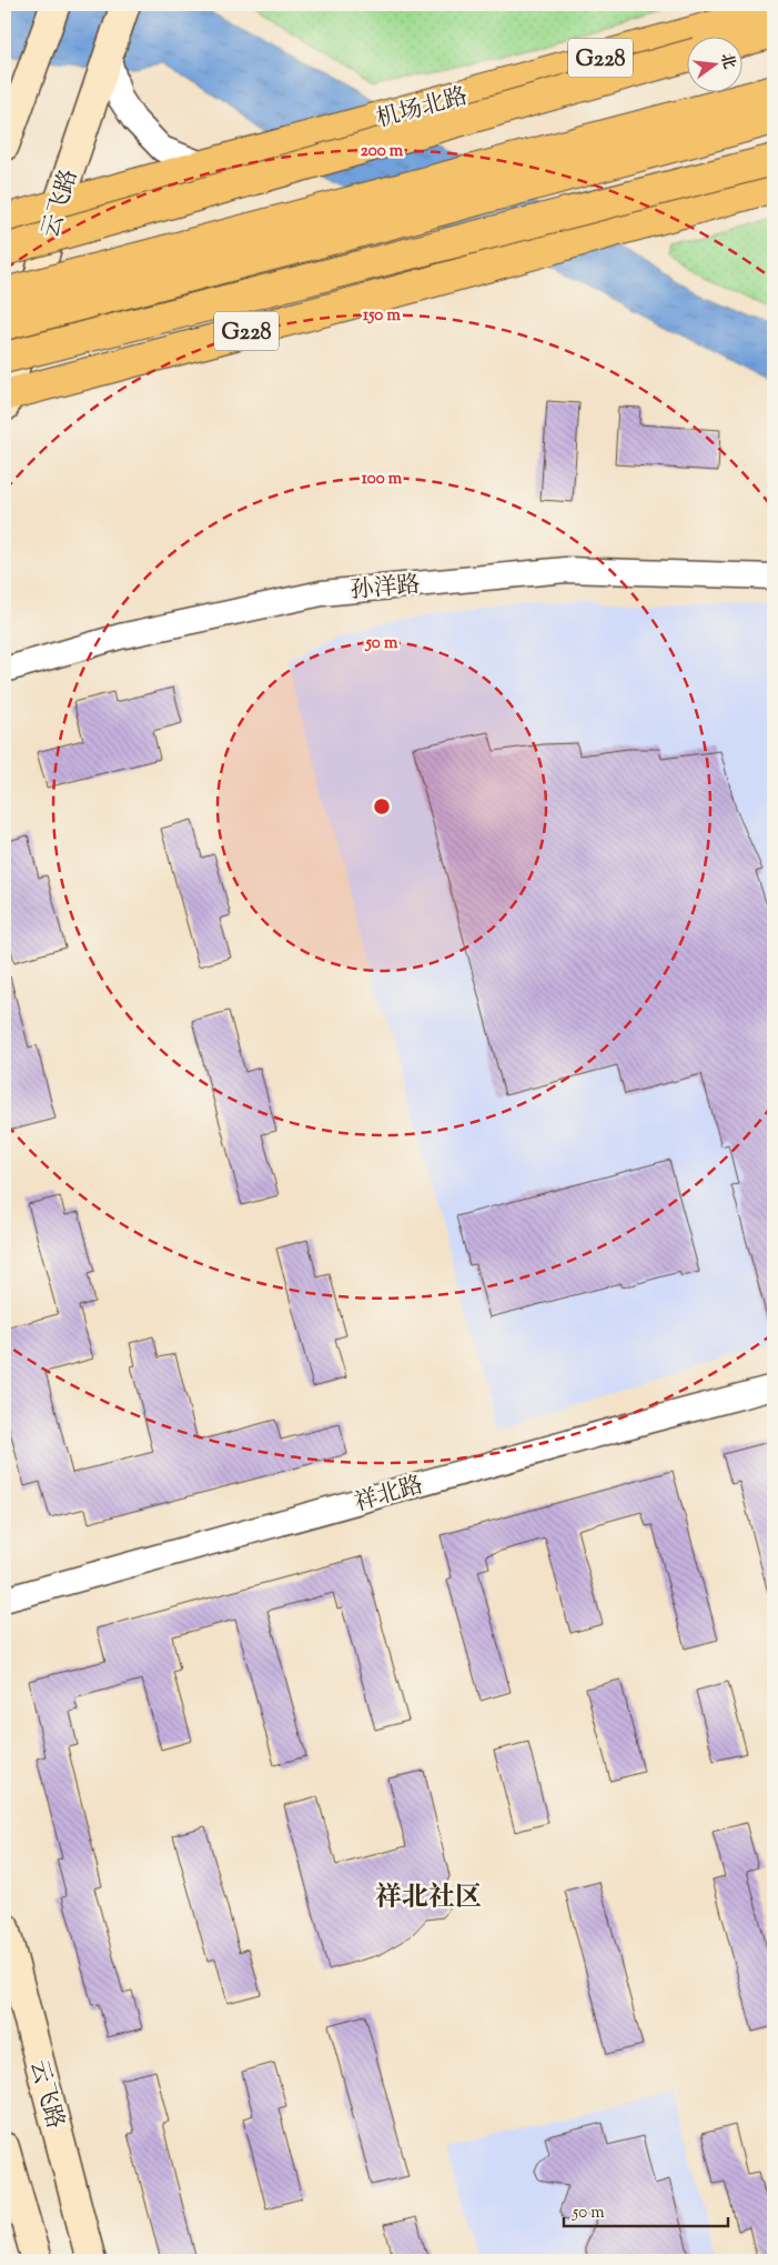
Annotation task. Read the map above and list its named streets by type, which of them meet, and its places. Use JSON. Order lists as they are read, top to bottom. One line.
{"streets":{"main road":["G228","机场北路","云飞路"],"street":["孙洋路","祥北路"]},"crossings":[["G228","云飞路"],["机场北路","云飞路"]],"districts":["祥北社区"],"scale_bar":"50 m","north":"right","rings":["200 m","150 m","100 m","50 m"]}
